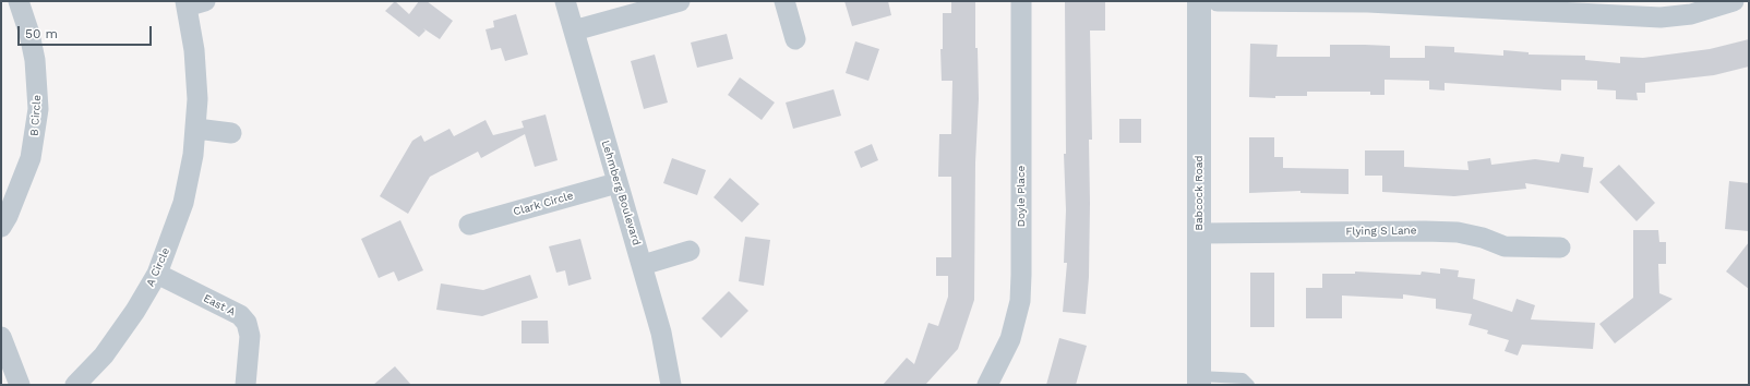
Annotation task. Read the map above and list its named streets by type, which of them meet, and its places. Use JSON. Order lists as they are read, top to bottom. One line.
{"streets":{"street":["B Circle","Lehmberg Boulevard","Babcock Road","Doyle Place","Clark Circle","Flying S Lane","A Circle","East A"]},"crossings":[["Lehmberg Boulevard","Clark Circle"],["Babcock Road","Flying S Lane"],["A Circle","East A"]],"scale_bar":"50 m"}
